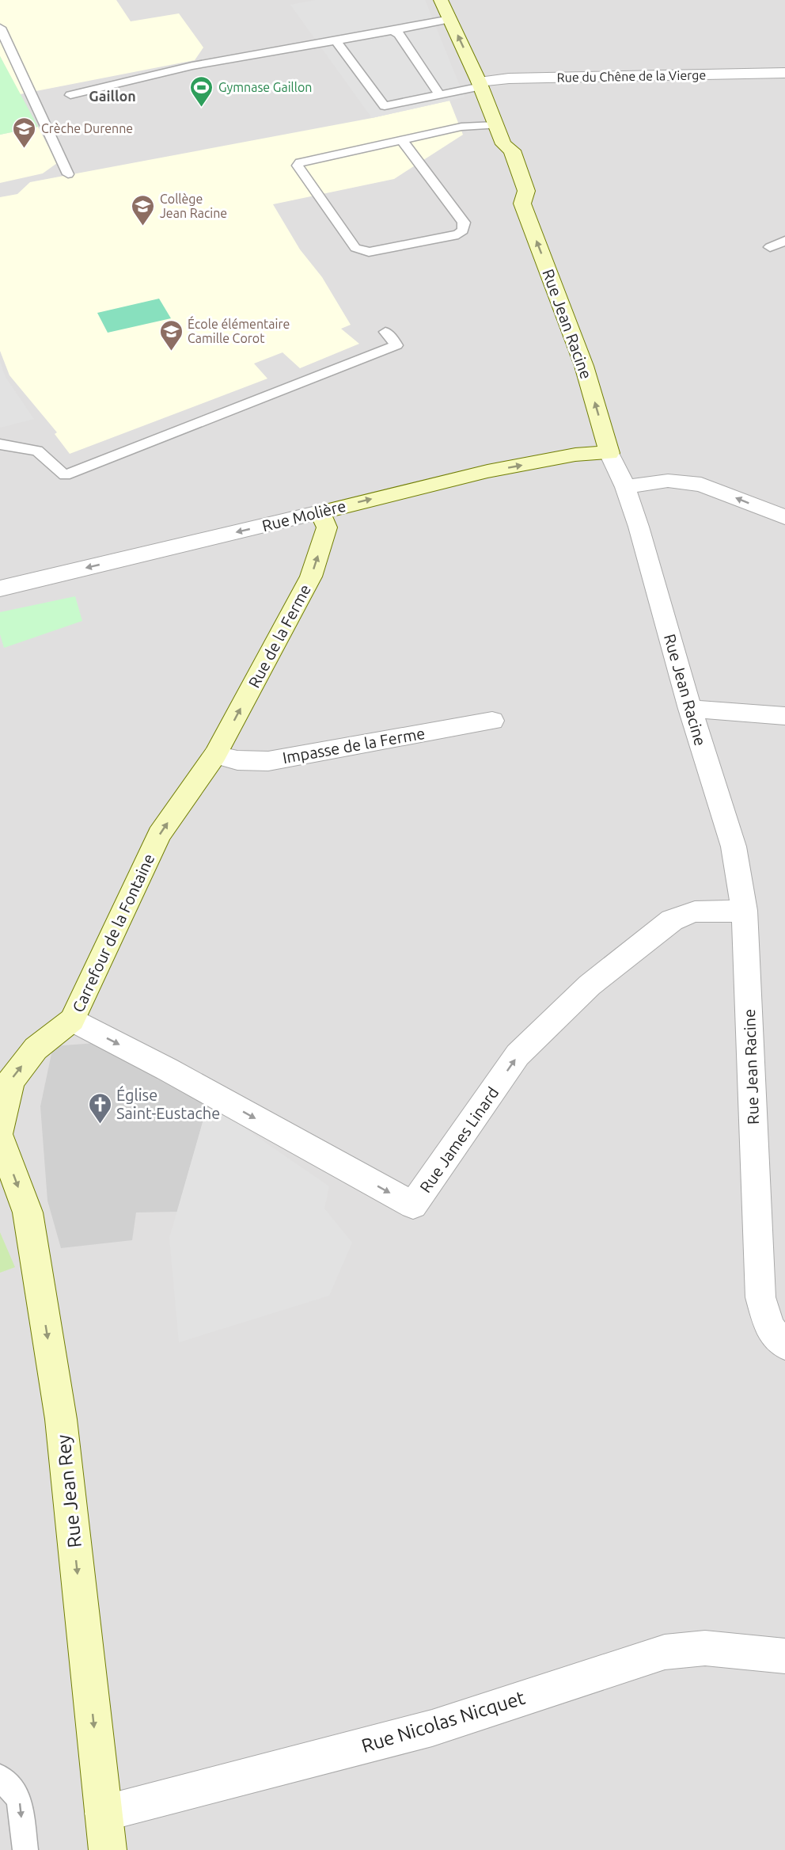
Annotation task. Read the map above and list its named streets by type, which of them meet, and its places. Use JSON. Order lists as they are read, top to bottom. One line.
{"streets":{"street":["Rue du Chêne de la Vierge","Rue Jean Racine","Rue Molière","Rue de la Ferme","Impasse de la Ferme","Carrefour de la Fontaine","Rue James Linard","Rue Jean Rey","Rue Nicolas Nicquet"]},"crossings":[["Rue du Chêne de la Vierge","Rue Jean Racine"],["Rue Jean Racine","Rue Molière"],["Rue Jean Racine","Rue James Linard"],["Rue Molière","Rue de la Ferme"],["Rue de la Ferme","Impasse de la Ferme"],["Rue de la Ferme","Carrefour de la Fontaine"],["Impasse de la Ferme","Carrefour de la Fontaine"],["Carrefour de la Fontaine","Rue James Linard"],["Rue Jean Rey","Rue Nicolas Nicquet"]],"one_way":["Rue de la Ferme","Carrefour de la Fontaine","Rue James Linard","Rue Jean Rey"],"districts":["Gaillon"],"places":{"sports":["Gymnase Gaillon"],"school or university":["Crèche Durenne","Collège Jean Racine","École élémentaire Camille Corot"],"church":["Église Saint-Eustache"]}}
